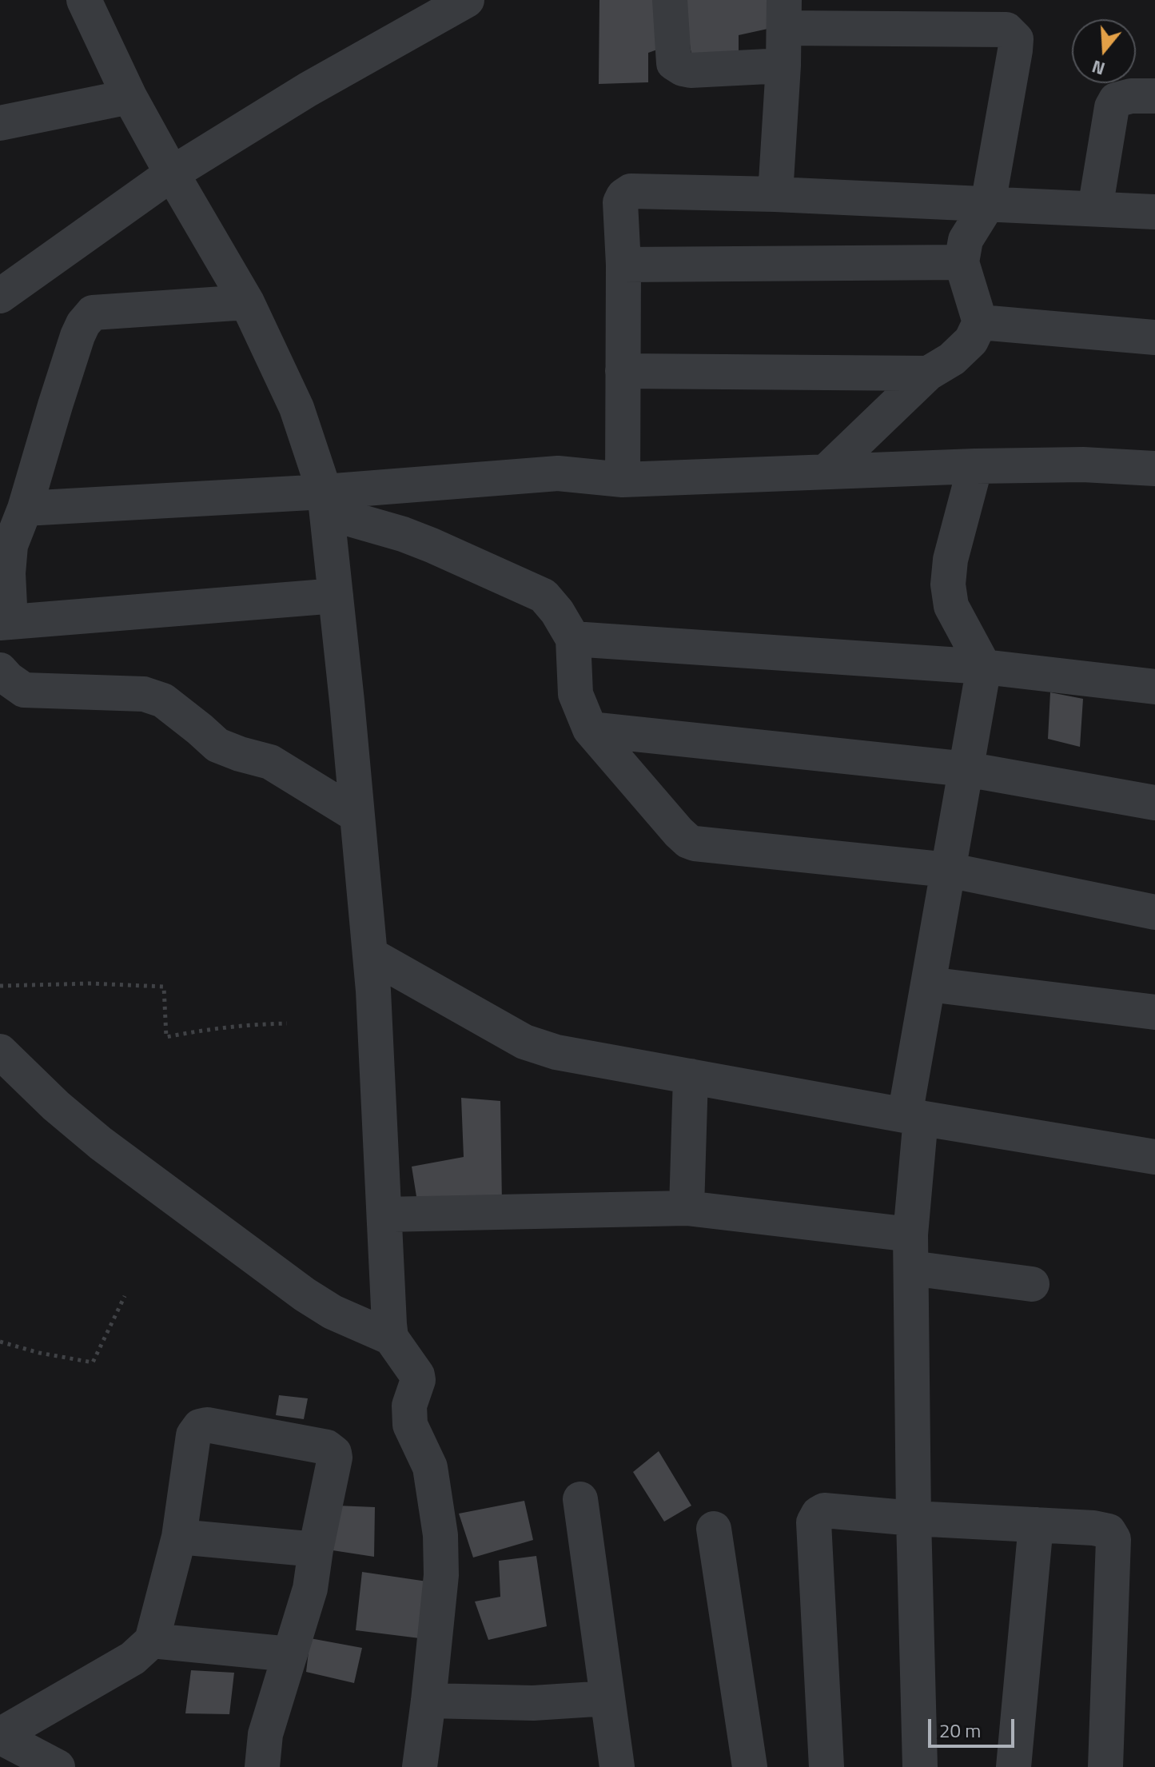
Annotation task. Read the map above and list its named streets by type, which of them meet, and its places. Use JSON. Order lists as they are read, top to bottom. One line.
{"scale_bar":"20 m","north":"bottom"}
